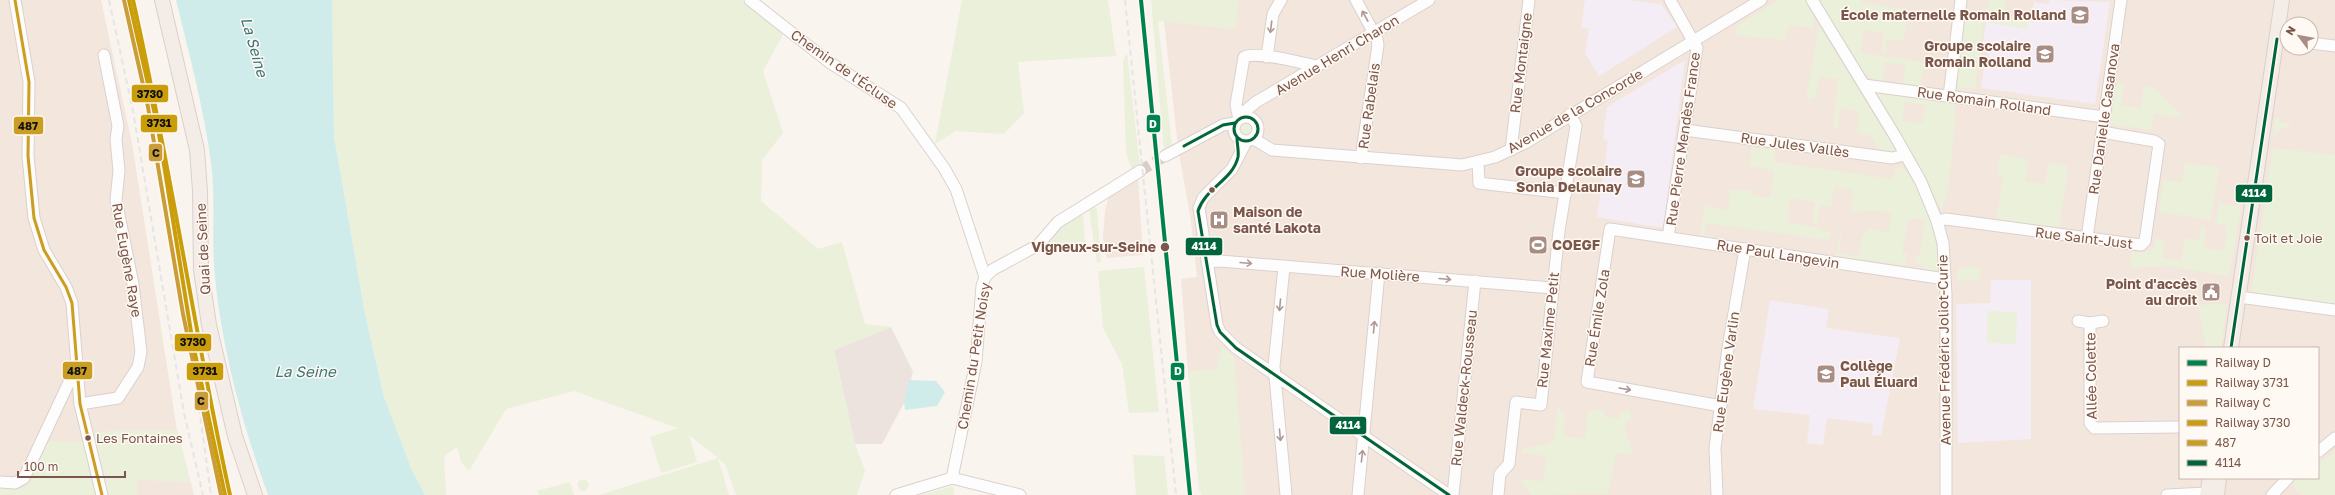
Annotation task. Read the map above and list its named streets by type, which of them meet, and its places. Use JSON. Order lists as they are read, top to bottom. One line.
{"streets":{"main road":["Quai de Seine"],"street":["Avenue Henri Charon","Rue Montaigne","Chemin de l'Écluse","Rue Romain Rolland","Rue Rabelais","Avenue de la Concorde","Rue Danielle Casanova","Rue Pierre Mendès France","Rue Jules Vallès","Rue Saint-Just","Rue Paul Langevin","Rue Eugène Raye","Rue Molière","Rue Émile Zola","Rue Maxime Petit","Avenue Frédéric Joliot-Curie","Chemin du Petit Noisy","Rue Eugène Varlin","Allée Colette","Rue Waldeck-Rousseau"]},"crossings":[["Avenue Henri Charon","Rue Rabelais"],["Rue Montaigne","Avenue de la Concorde"],["Chemin de l'Écluse","Chemin du Petit Noisy"],["Rue Romain Rolland","Rue Danielle Casanova"],["Rue Romain Rolland","Avenue Frédéric Joliot-Curie"],["Rue Rabelais","Avenue de la Concorde"],["Avenue de la Concorde","Rue Pierre Mendès France"],["Avenue de la Concorde","Rue Maxime Petit"],["Rue Danielle Casanova","Rue Saint-Just"],["Rue Pierre Mendès France","Rue Jules Vallès"],["Rue Pierre Mendès France","Rue Paul Langevin"],["Rue Jules Vallès","Avenue Frédéric Joliot-Curie"],["Rue Saint-Just","Avenue Frédéric Joliot-Curie"],["Rue Paul Langevin","Rue Émile Zola"],["Rue Paul Langevin","Avenue Frédéric Joliot-Curie"],["Rue Paul Langevin","Rue Eugène Varlin"],["Rue Molière","Rue Maxime Petit"],["Rue Molière","Rue Waldeck-Rousseau"],["Rue Émile Zola","Rue Eugène Varlin"]],"one_way":["Rue Molière"],"water":["La Seine"],"places":{"school or university":["École maternelle Romain Rolland","Groupe scolaire Romain Rolland","Groupe scolaire Sonia Delaunay","Collège Paul Éluard"],"hospital":["Maison de santé Lakota"],"other":["Toit et Joie","Vigneux-sur-Seine","Les Fontaines"],"sports":["COEGF"],"public building":["Point d'accès au droit"]},"lines":["rail line D","rail line 3731","rail line C","rail line 3730","transit line 487","transit line 4114"],"legend":["Railway D","Railway 3731","Railway C","Railway 3730","487","4114"],"scale_bar":"100 m","north":"top left"}
